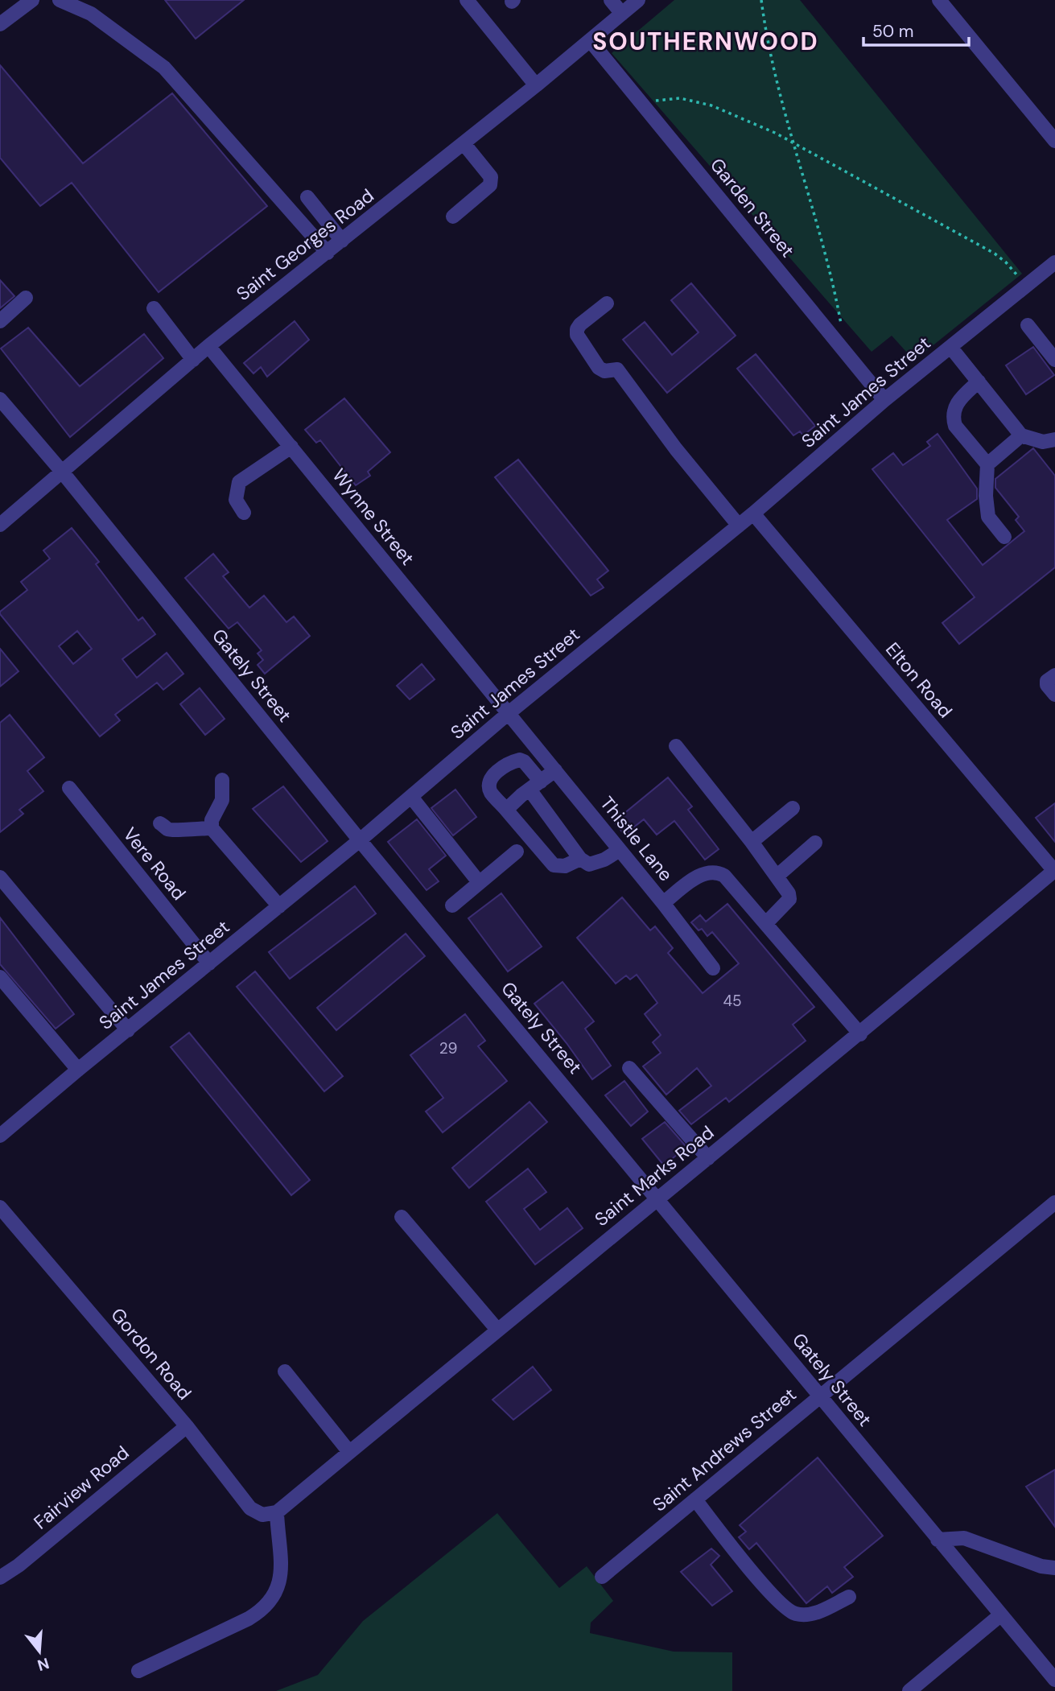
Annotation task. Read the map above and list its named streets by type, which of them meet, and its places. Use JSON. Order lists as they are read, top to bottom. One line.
{"streets":{"street":["Garden Street","Saint Georges Road","Saint James Street","Wynne Street","Gately Street","Elton Road","Thistle Lane","Vere Road","Saint Marks Road","Gordon Road","Saint Andrews Street","Fairview Road"]},"crossings":[["Garden Street","Saint Georges Road"],["Garden Street","Saint James Street"],["Saint Georges Road","Wynne Street"],["Saint Georges Road","Gately Street"],["Saint James Street","Wynne Street"],["Saint James Street","Gately Street"],["Saint James Street","Elton Road"],["Saint James Street","Thistle Lane"],["Saint James Street","Vere Road"],["Wynne Street","Thistle Lane"],["Gately Street","Saint Marks Road"],["Gately Street","Saint Andrews Street"],["Elton Road","Saint Marks Road"],["Thistle Lane","Saint Marks Road"],["Saint Marks Road","Gordon Road"],["Gordon Road","Fairview Road"]],"districts":["SOUTHERNWOOD"],"house_numbers":["45","29"],"scale_bar":"50 m","north":"bottom"}
